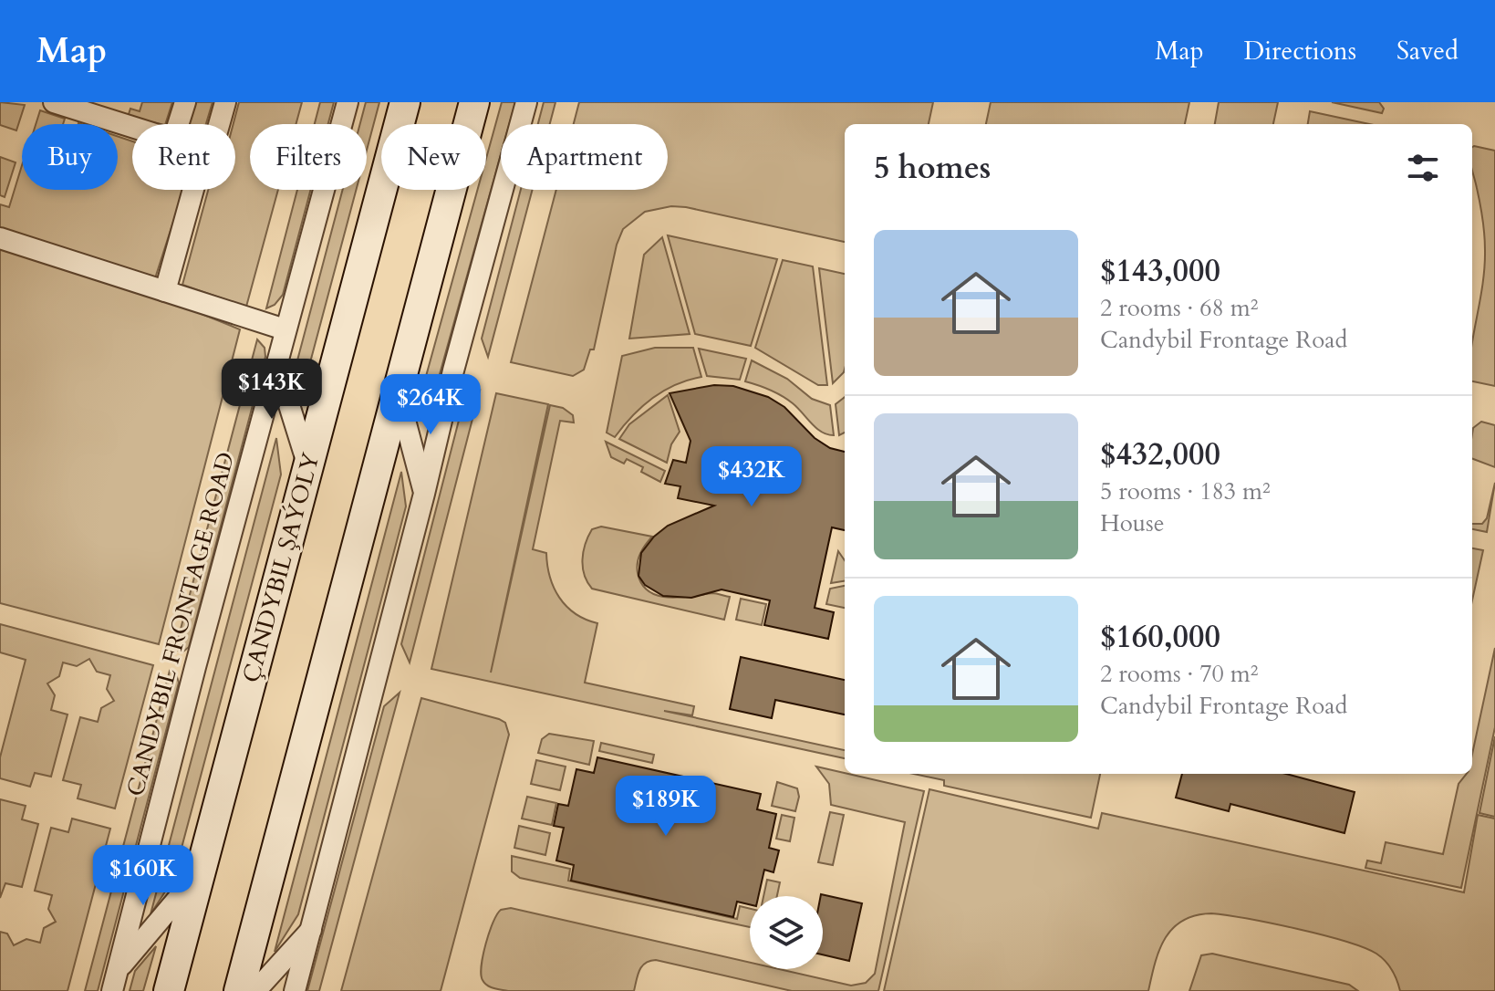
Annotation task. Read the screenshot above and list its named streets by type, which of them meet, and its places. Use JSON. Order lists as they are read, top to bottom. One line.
{"streets":{"main road":["ÇANDYBIL ŞAÝOLY"],"street":["CANDYBIL FRONTAGE ROAD"]},"page":{"header":"Map","nav":["Map","Directions","Saved"],"chip":["Buy","Rent","Filters","New","Apartment"],"heading":"5 homes","list":[{"name":"$143,000","note":"2 rooms · 68 m² · Candybil Frontage Road"},{"name":"$432,000","note":"5 rooms · 183 m² · House"},{"name":"$160,000","note":"2 rooms · 70 m² · Candybil Frontage Road"}],"price":["$143K","$264K","$432K","$189K","$160K"]}}
